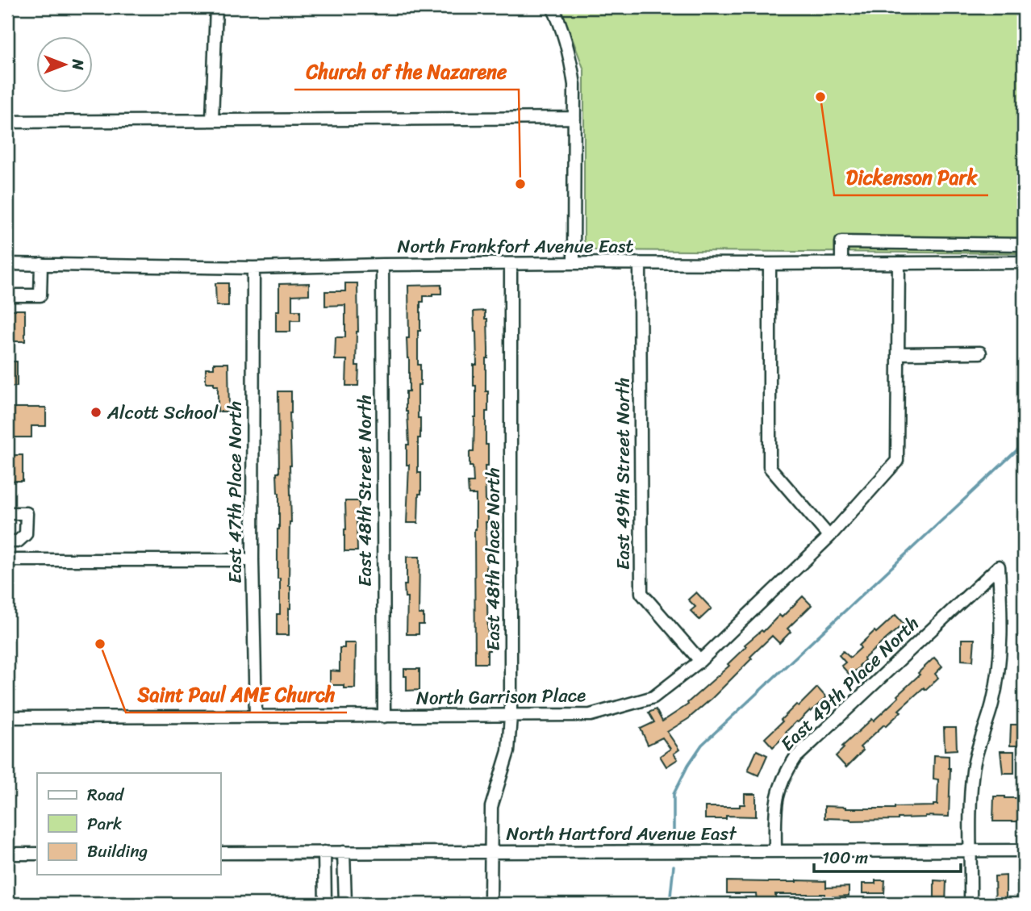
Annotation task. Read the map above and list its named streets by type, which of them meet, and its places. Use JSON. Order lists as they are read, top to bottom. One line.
{"streets":{"street":["North Frankfort Avenue East","East 49th Street North","East 48th Street North","East 47th Place North","East 48th Place North","East 49th Place North","North Garrison Place","North Hartford Avenue East"]},"crossings":[["North Frankfort Avenue East","East 49th Street North"],["North Frankfort Avenue East","East 48th Street North"],["North Frankfort Avenue East","East 47th Place North"],["North Frankfort Avenue East","East 48th Place North"],["East 49th Street North","North Garrison Place"],["East 48th Street North","North Garrison Place"],["East 47th Place North","North Garrison Place"],["East 48th Place North","North Garrison Place"],["East 48th Place North","North Hartford Avenue East"],["East 49th Place North","North Hartford Avenue East"]],"places":["Dickenson Park","Church of the Nazarene","Alcott School","Saint Paul AME Church"],"legend":["Road","Park","Building"],"scale_bar":"100 m","north":"right"}
